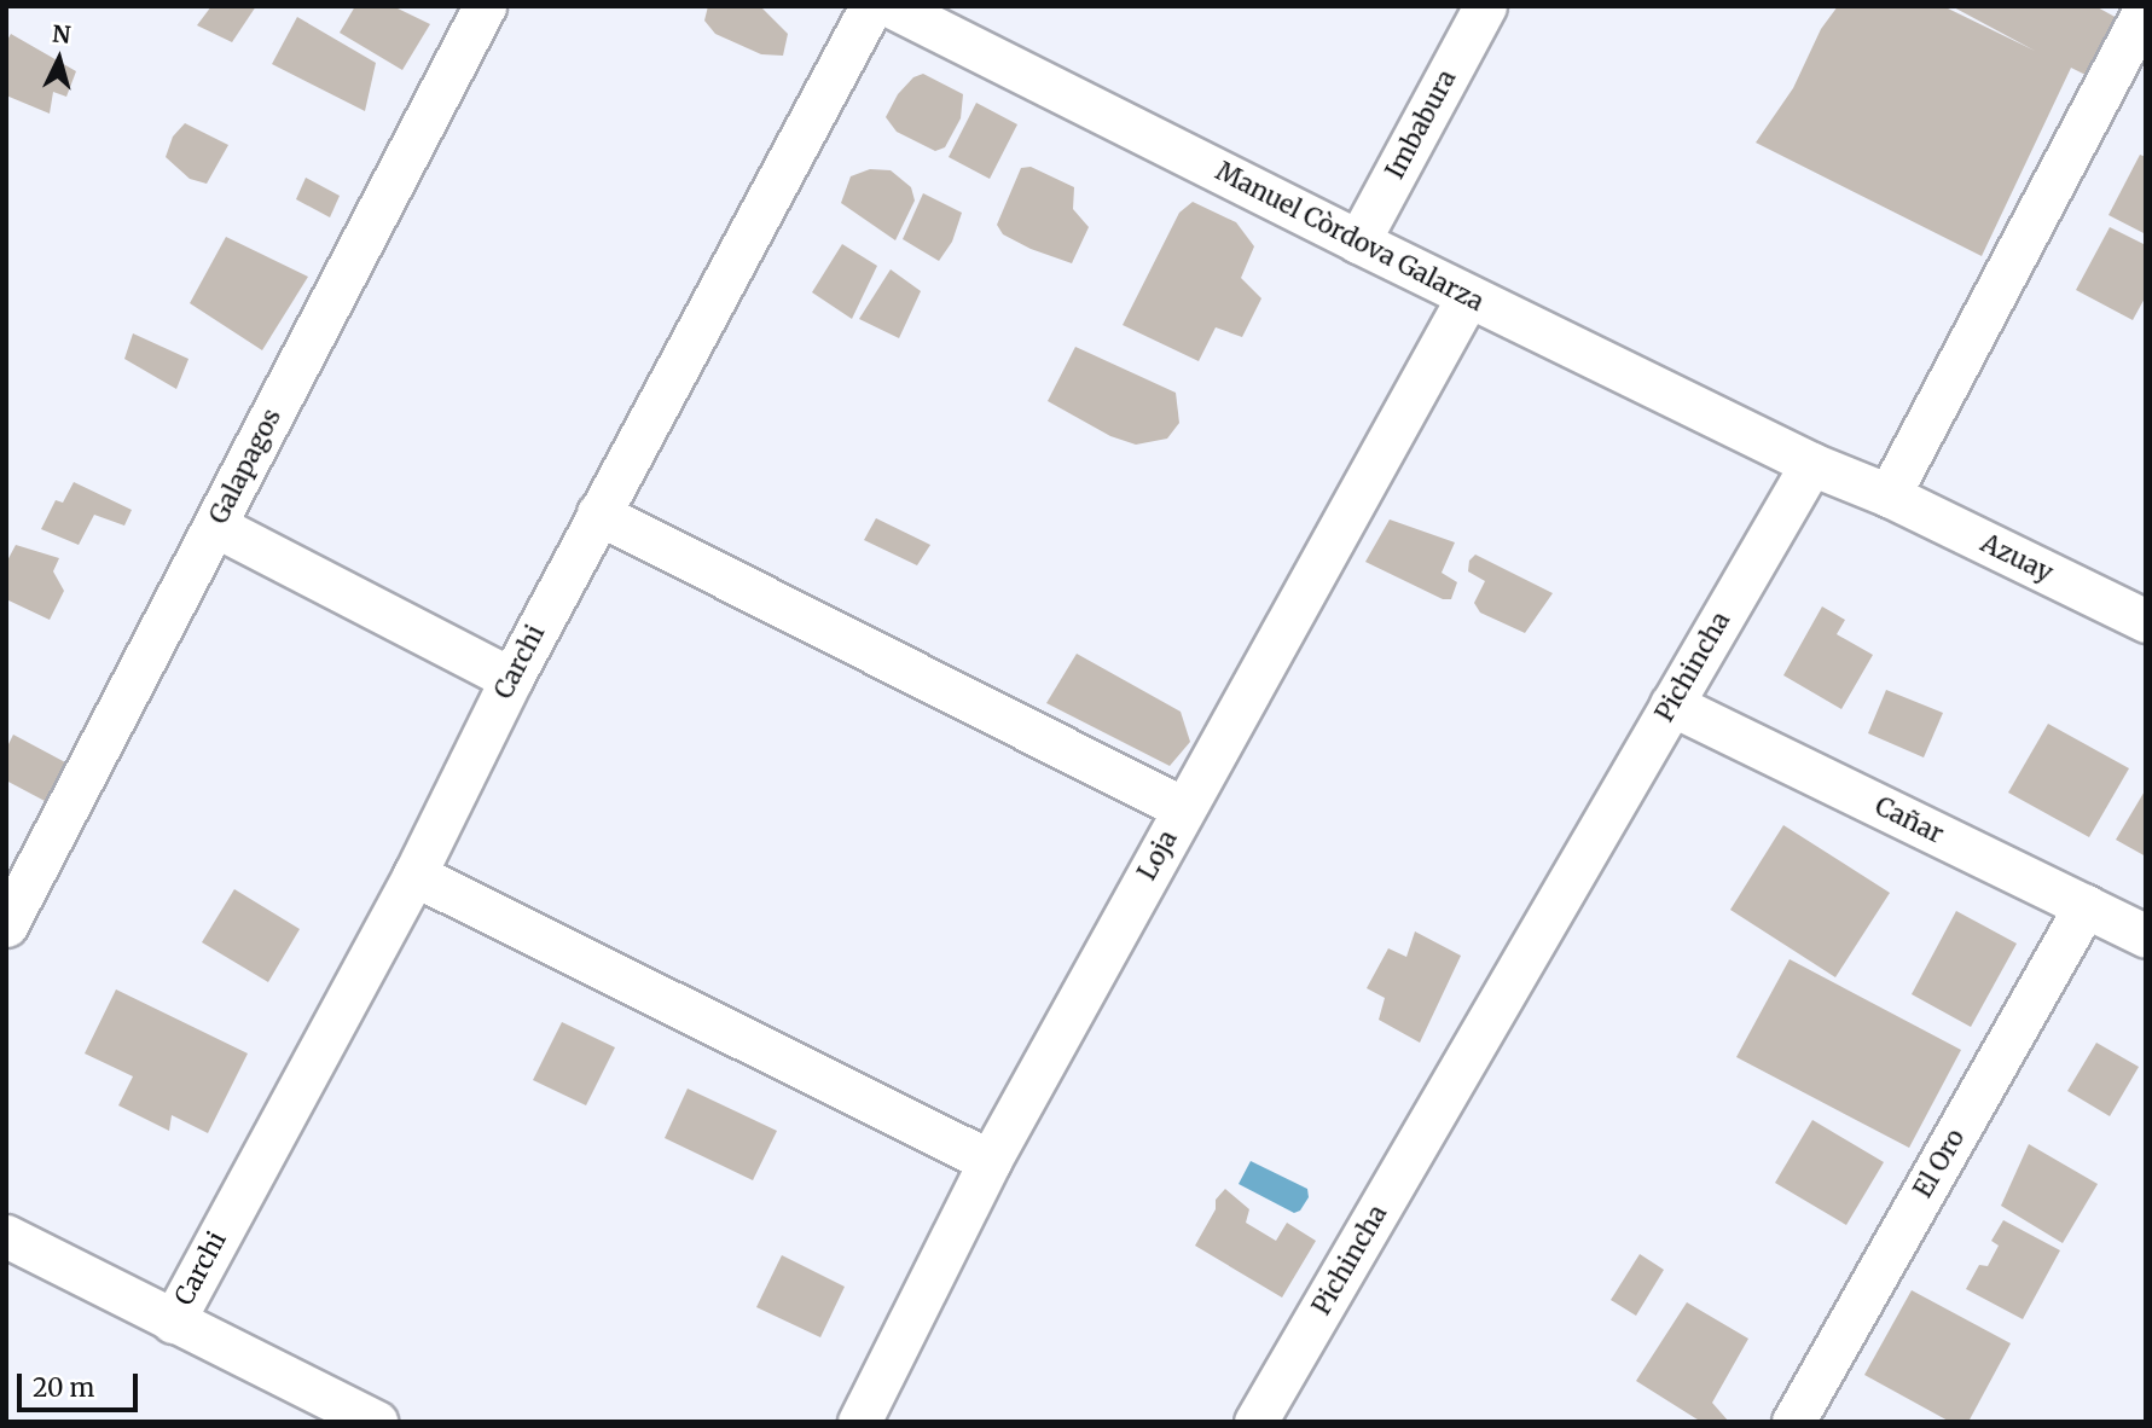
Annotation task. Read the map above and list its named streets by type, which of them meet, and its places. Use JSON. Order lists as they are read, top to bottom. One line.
{"streets":{"street":["Imbabura","Manuel Còrdova Galarza","Galapagos","Azuay","Carchi","Pichincha","Cañar","Loja","El Oro"]},"crossings":[["Imbabura","Manuel Còrdova Galarza"],["Manuel Còrdova Galarza","Pichincha"],["Manuel Còrdova Galarza","Loja"],["Pichincha","Cañar"],["Cañar","El Oro"]],"scale_bar":"20 m","north":"top"}
